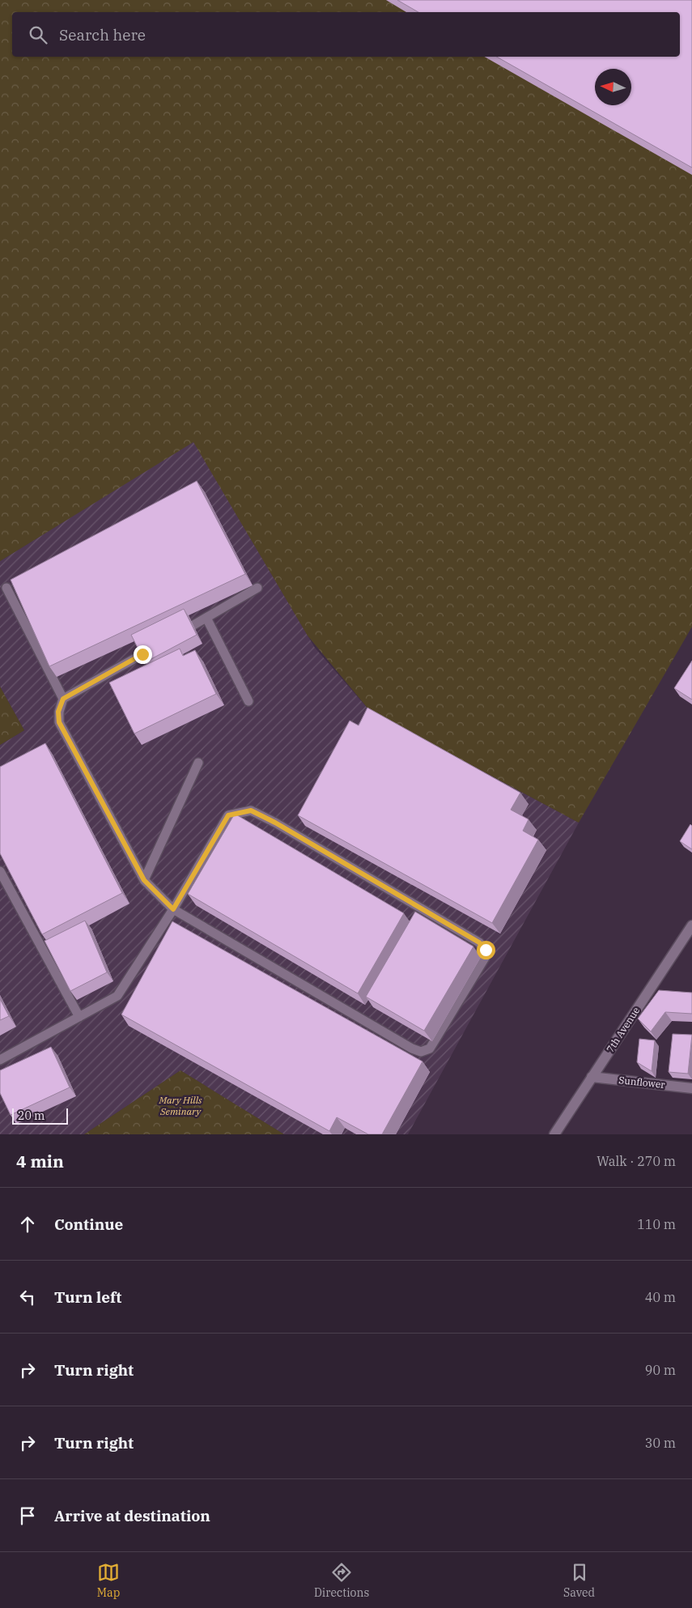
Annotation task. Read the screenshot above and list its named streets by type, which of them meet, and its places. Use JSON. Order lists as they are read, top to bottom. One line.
{"streets":{"street":["7th Avenue","Sunflower"]},"crossings":[["7th Avenue","Sunflower"]],"parks":["Mary Hills Seminary"],"scale_bar":"20 m","north":"left","page":{"search":"Search here","scale":"20 m","heading":["4 min","Walk · 270 m"],"list":[["Continue","110 m"],["Turn left","40 m"],["Turn right","90 m"],["Turn right","30 m"],"Arrive at destination"],"nav":["Map","Directions","Saved"]}}
